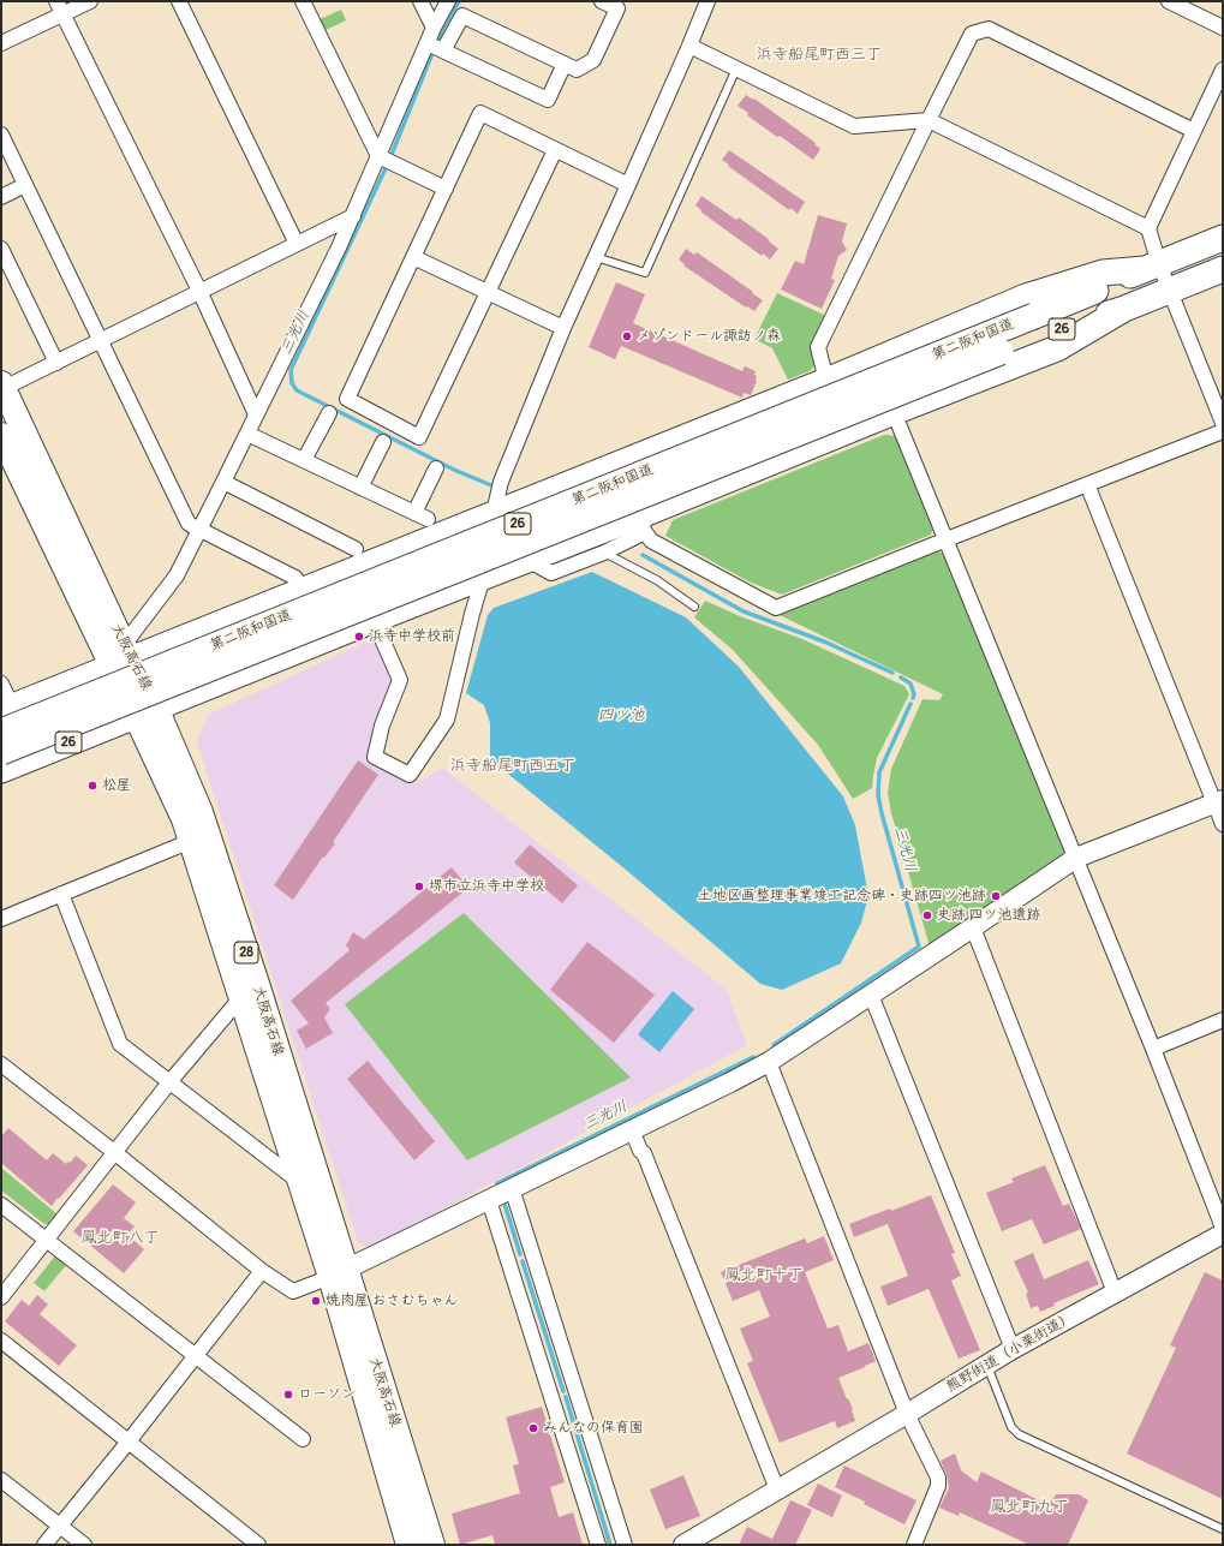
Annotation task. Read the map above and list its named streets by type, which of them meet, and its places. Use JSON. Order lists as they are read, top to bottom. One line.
{"streets":{"highway":["26","第二阪和国道"],"main road":["大阪高石線","28"],"street":["熊野街道（小栗街道）"]},"crossings":[["26","第二阪和国道"],["26","大阪高石線"]],"districts":["浜寺船尾町西三丁","浜寺船尾町西五丁","鳳北町八丁","鳳北町十丁","鳳北町九丁"],"water":["三光川","四ツ池"],"places":["メゾンドール諏訪ノ森","浜寺中学校前","松屋","堺市立浜寺中学校","土地区画整理事業竣工記念碑・史跡四ツ池跡","史跡 四ツ池遺跡","焼肉屋 おさむちゃん","ローソン","みんなの保育園"]}
